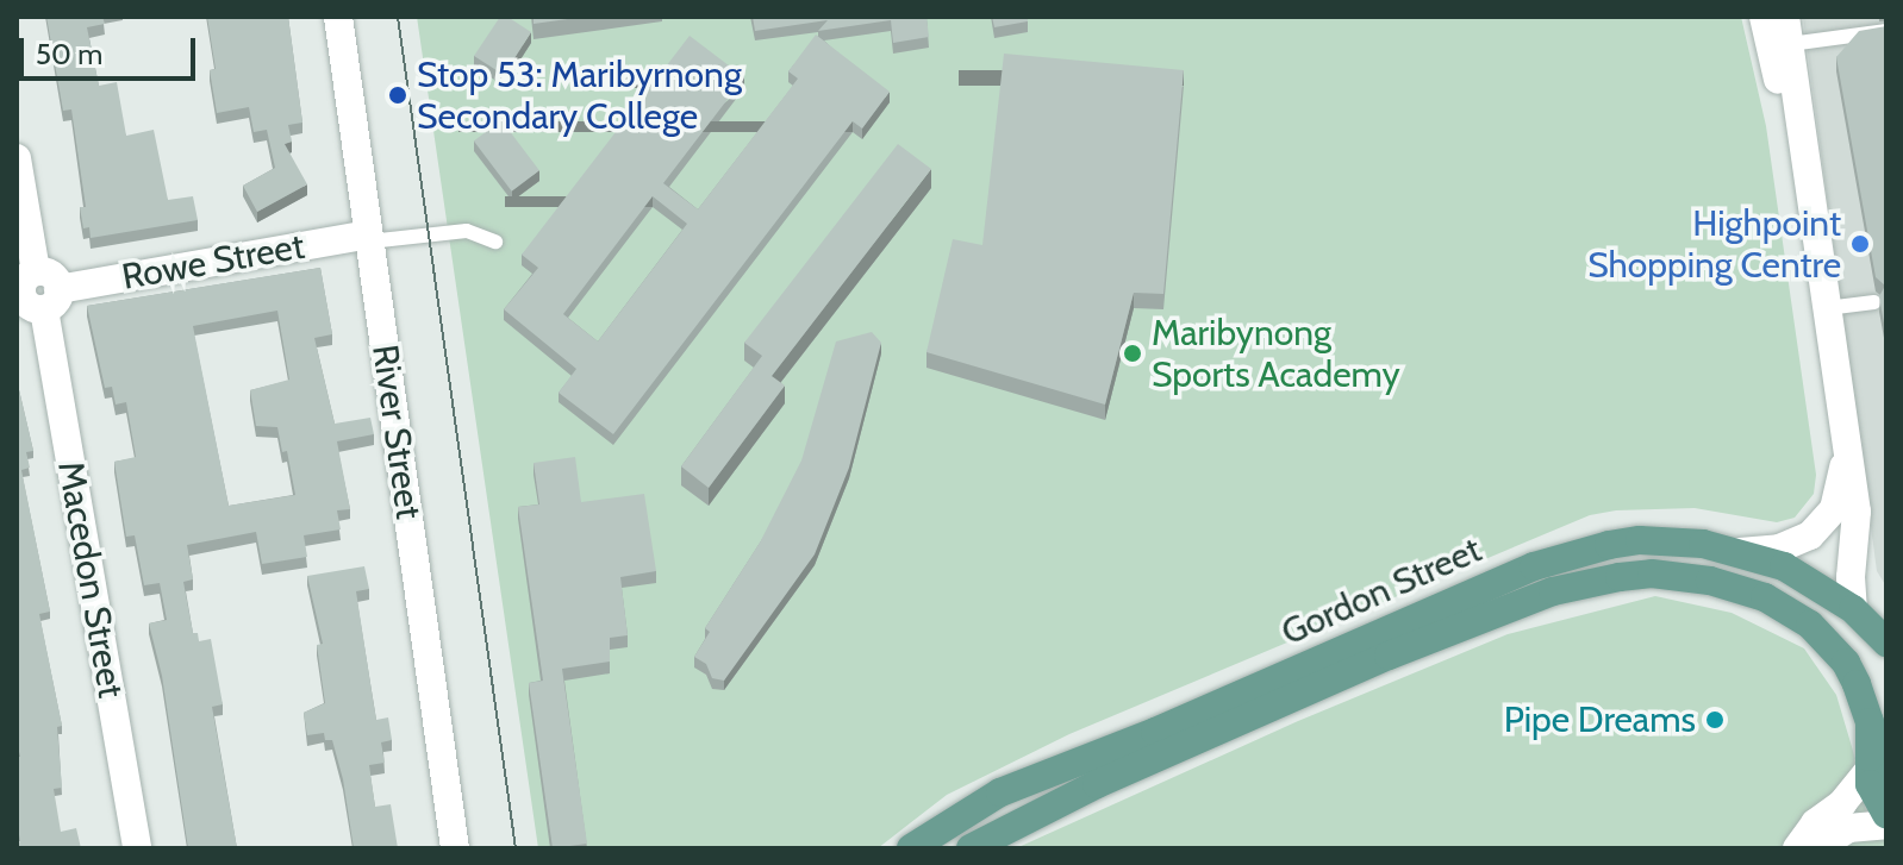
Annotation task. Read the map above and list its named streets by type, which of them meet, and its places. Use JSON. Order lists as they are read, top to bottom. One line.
{"streets":{"main road":["Gordon Street"],"street":["Rowe Street","River Street","Macedon Street"]},"crossings":[["Rowe Street","River Street"],["Rowe Street","Macedon Street"]],"places":["Stop 53: Maribyrnong Secondary College","Highpoint Shopping Centre","Maribynong Sports Academy","Pipe Dreams"],"scale_bar":"50 m"}
